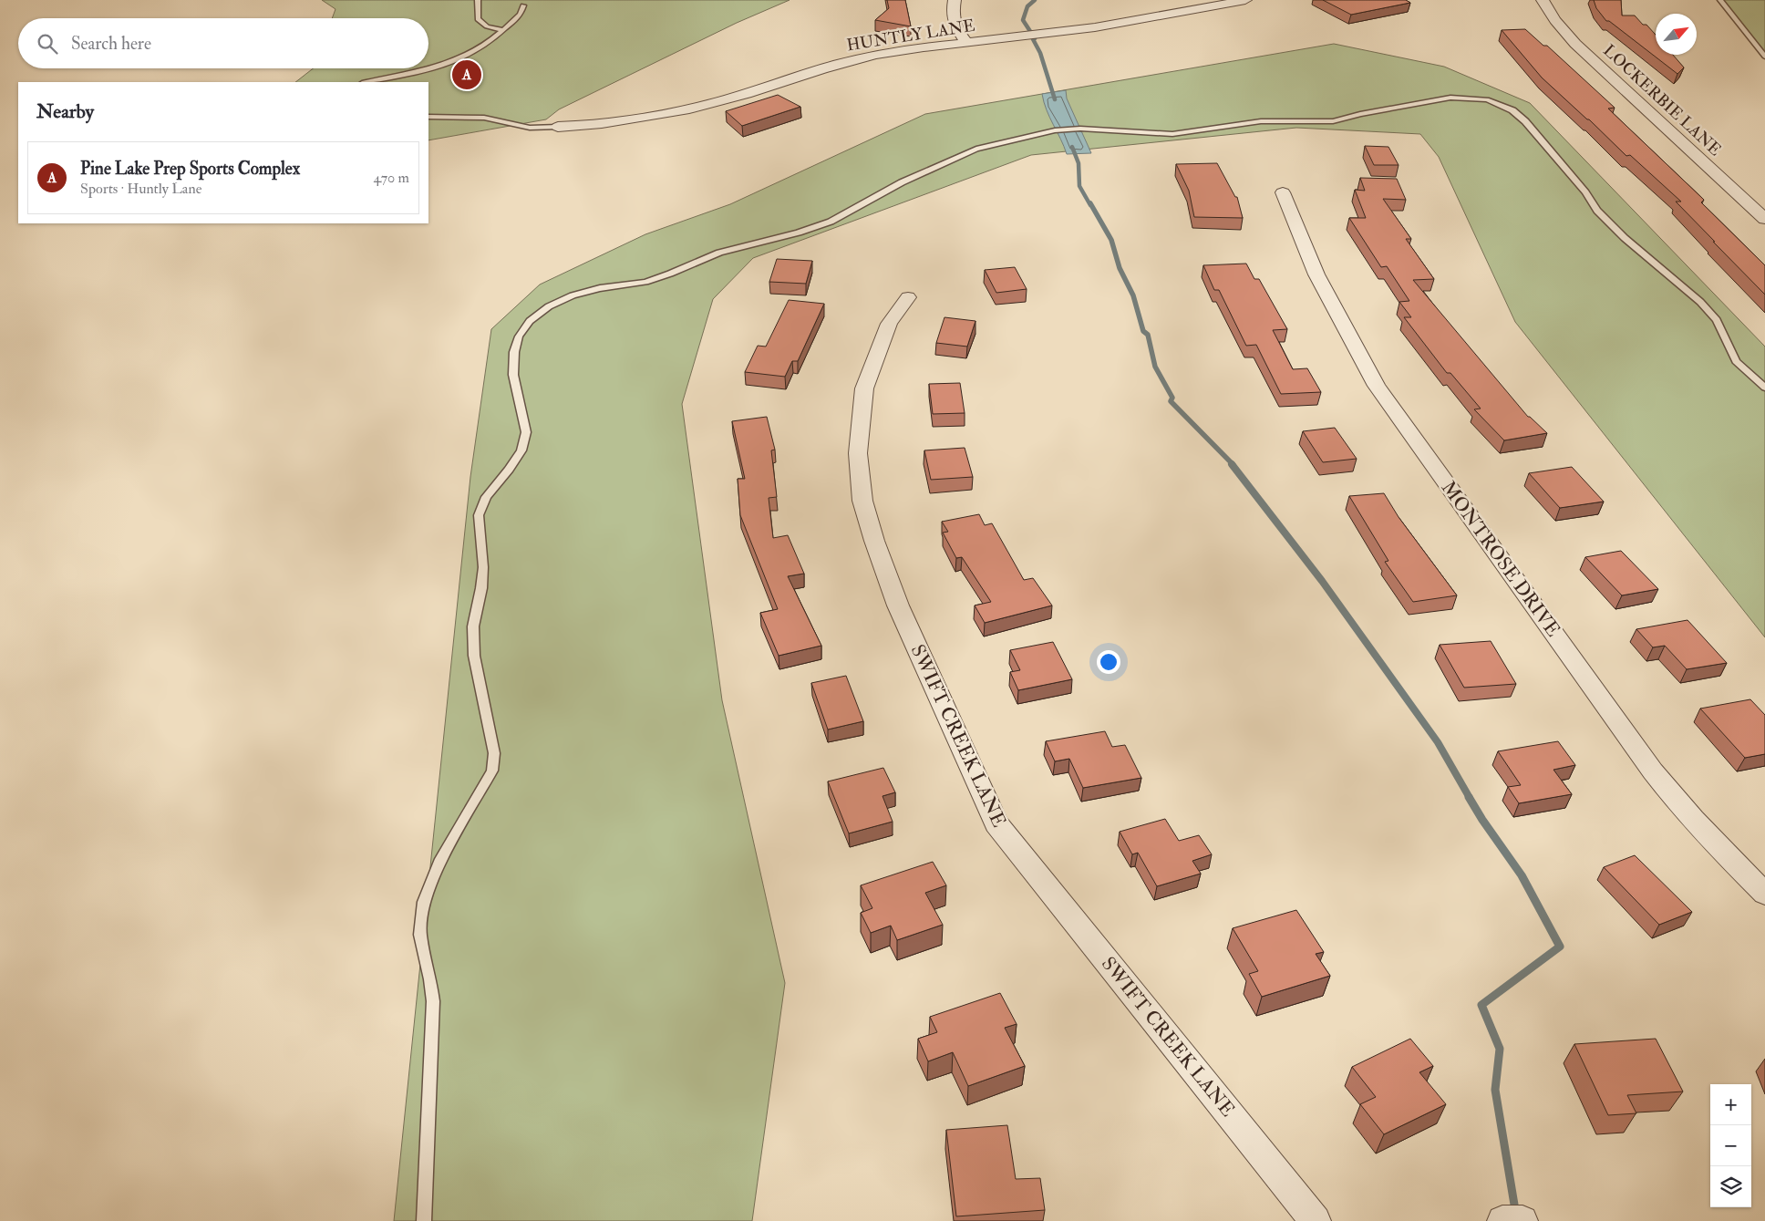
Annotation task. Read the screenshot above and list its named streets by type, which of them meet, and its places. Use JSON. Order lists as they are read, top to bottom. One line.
{"streets":{"street":["HUNTLY LANE","LOCKERBIE LANE","MONTROSE DRIVE","SWIFT CREEK LANE"]},"north":"top right","page":{"search":"Search here","pins":"A","heading":"Nearby","list":[{"mark":"A","name":"Pine Lake Prep Sports Complex","note":"Sports · Huntly Lane","value":"470 m"}],"map_buttons":["+","−"]}}
